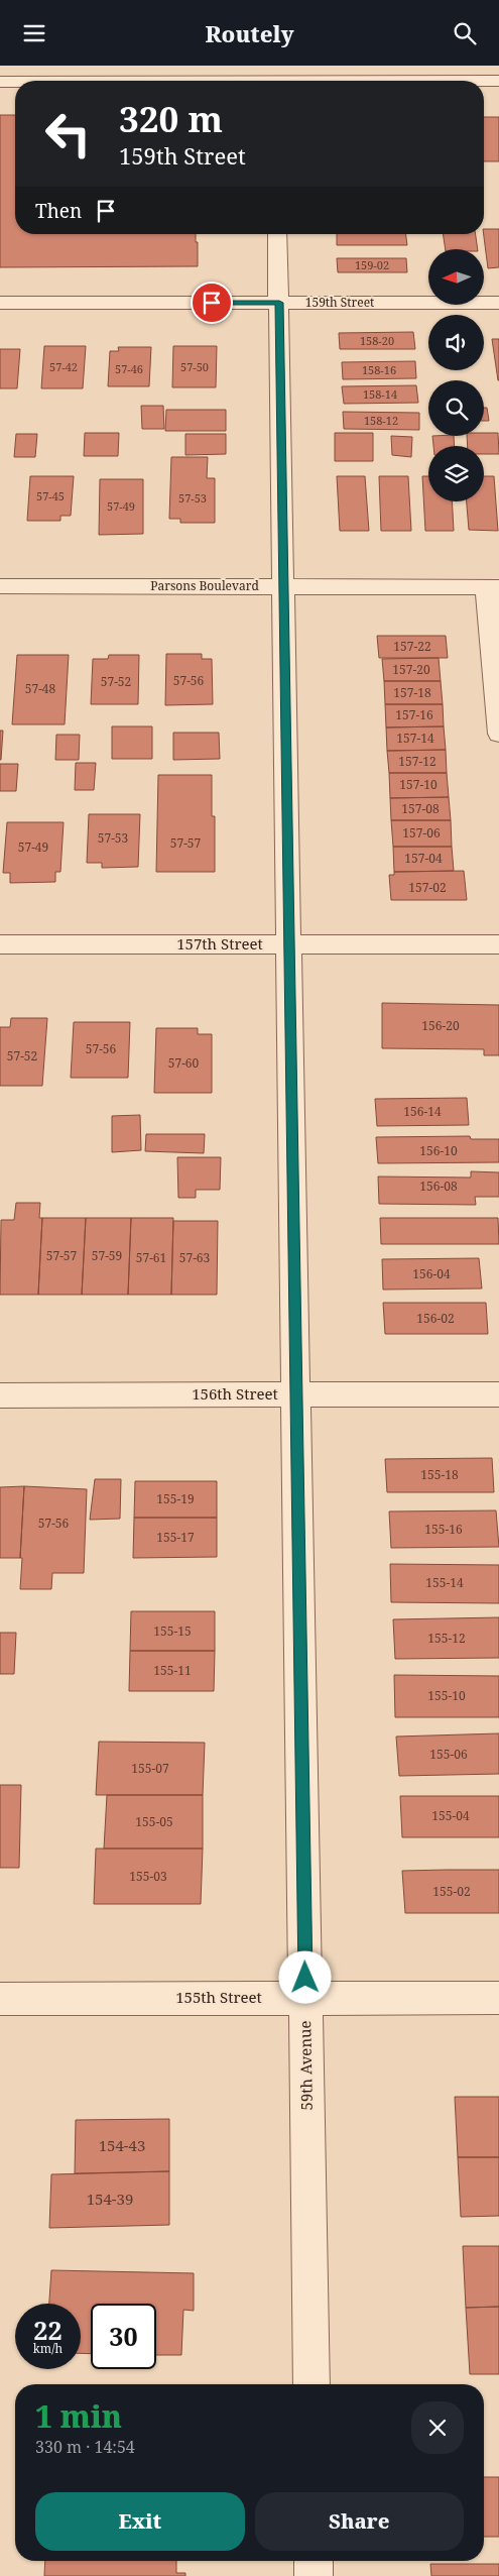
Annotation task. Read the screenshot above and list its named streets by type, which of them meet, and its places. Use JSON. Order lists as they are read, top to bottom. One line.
{"streets":{"street":["159th Street","Parsons Boulevard","157th Street","156th Street","155th Street","59th Avenue"]},"crossings":[["159th Street","59th Avenue"],["Parsons Boulevard","59th Avenue"],["157th Street","59th Avenue"],["156th Street","59th Avenue"],["155th Street","59th Avenue"]],"house_numbers":["159-02","158-20","57-42","57-50","57-46","158-16","158-14","158-12","57-45","57-53","57-49","157-22","157-20","57-56","57-52","57-48","157-18","157-16","157-14","157-12","157-10","157-08","157-06","57-53","57-57","57-49","157-04","157-02","156-20","57-56","57-52","57-60","156-14","156-10","156-08","57-57","57-59","57-61","57-63","156-04","156-02","155-18","155-19","57-56","155-16","155-17","155-14","155-15","155-12","155-11","155-10","155-06","155-07","155-04","155-05","155-03","155-02","154-43","154-39"],"north":"left","page":{"header":"Routely","turn":["320 m","159th Street"],"then":"Then","speed":"22 km/h","limit":"30","heading":["1 min","330 m · 14:54"],"buttons":["Exit","Share"]}}
